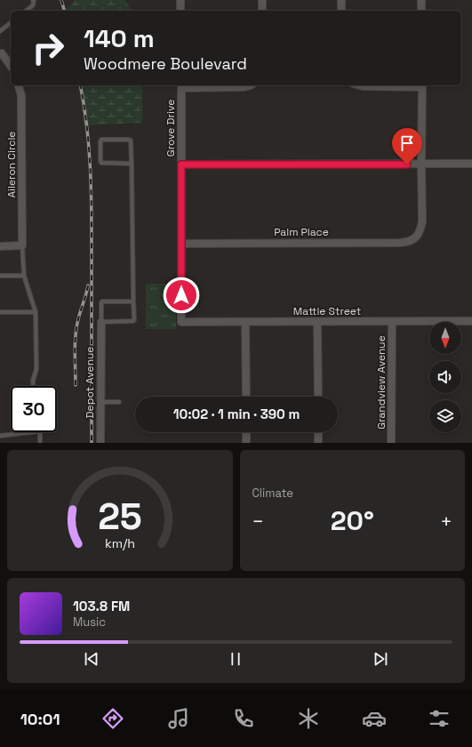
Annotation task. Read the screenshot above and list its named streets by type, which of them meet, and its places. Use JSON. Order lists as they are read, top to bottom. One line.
{"streets":{"street":["Grove Drive","Aileron Circle","Palm Place","Mattie Street","Depot Avenue","Grandview Avenue"]},"crossings":[["Grove Drive","Palm Place"],["Grove Drive","Mattie Street"],["Mattie Street","Grandview Avenue"]],"north":"bottom","page":{"turn":["140 m","Woodmere Boulevard"],"limit":"30","trip":"10:02 · 1 min · 390 m","tile":"Climate","heat":["−","20°","+"],"song":["103.8 FM","Music"],"tabs":"10:01","gauge":["25","km/h"]}}
